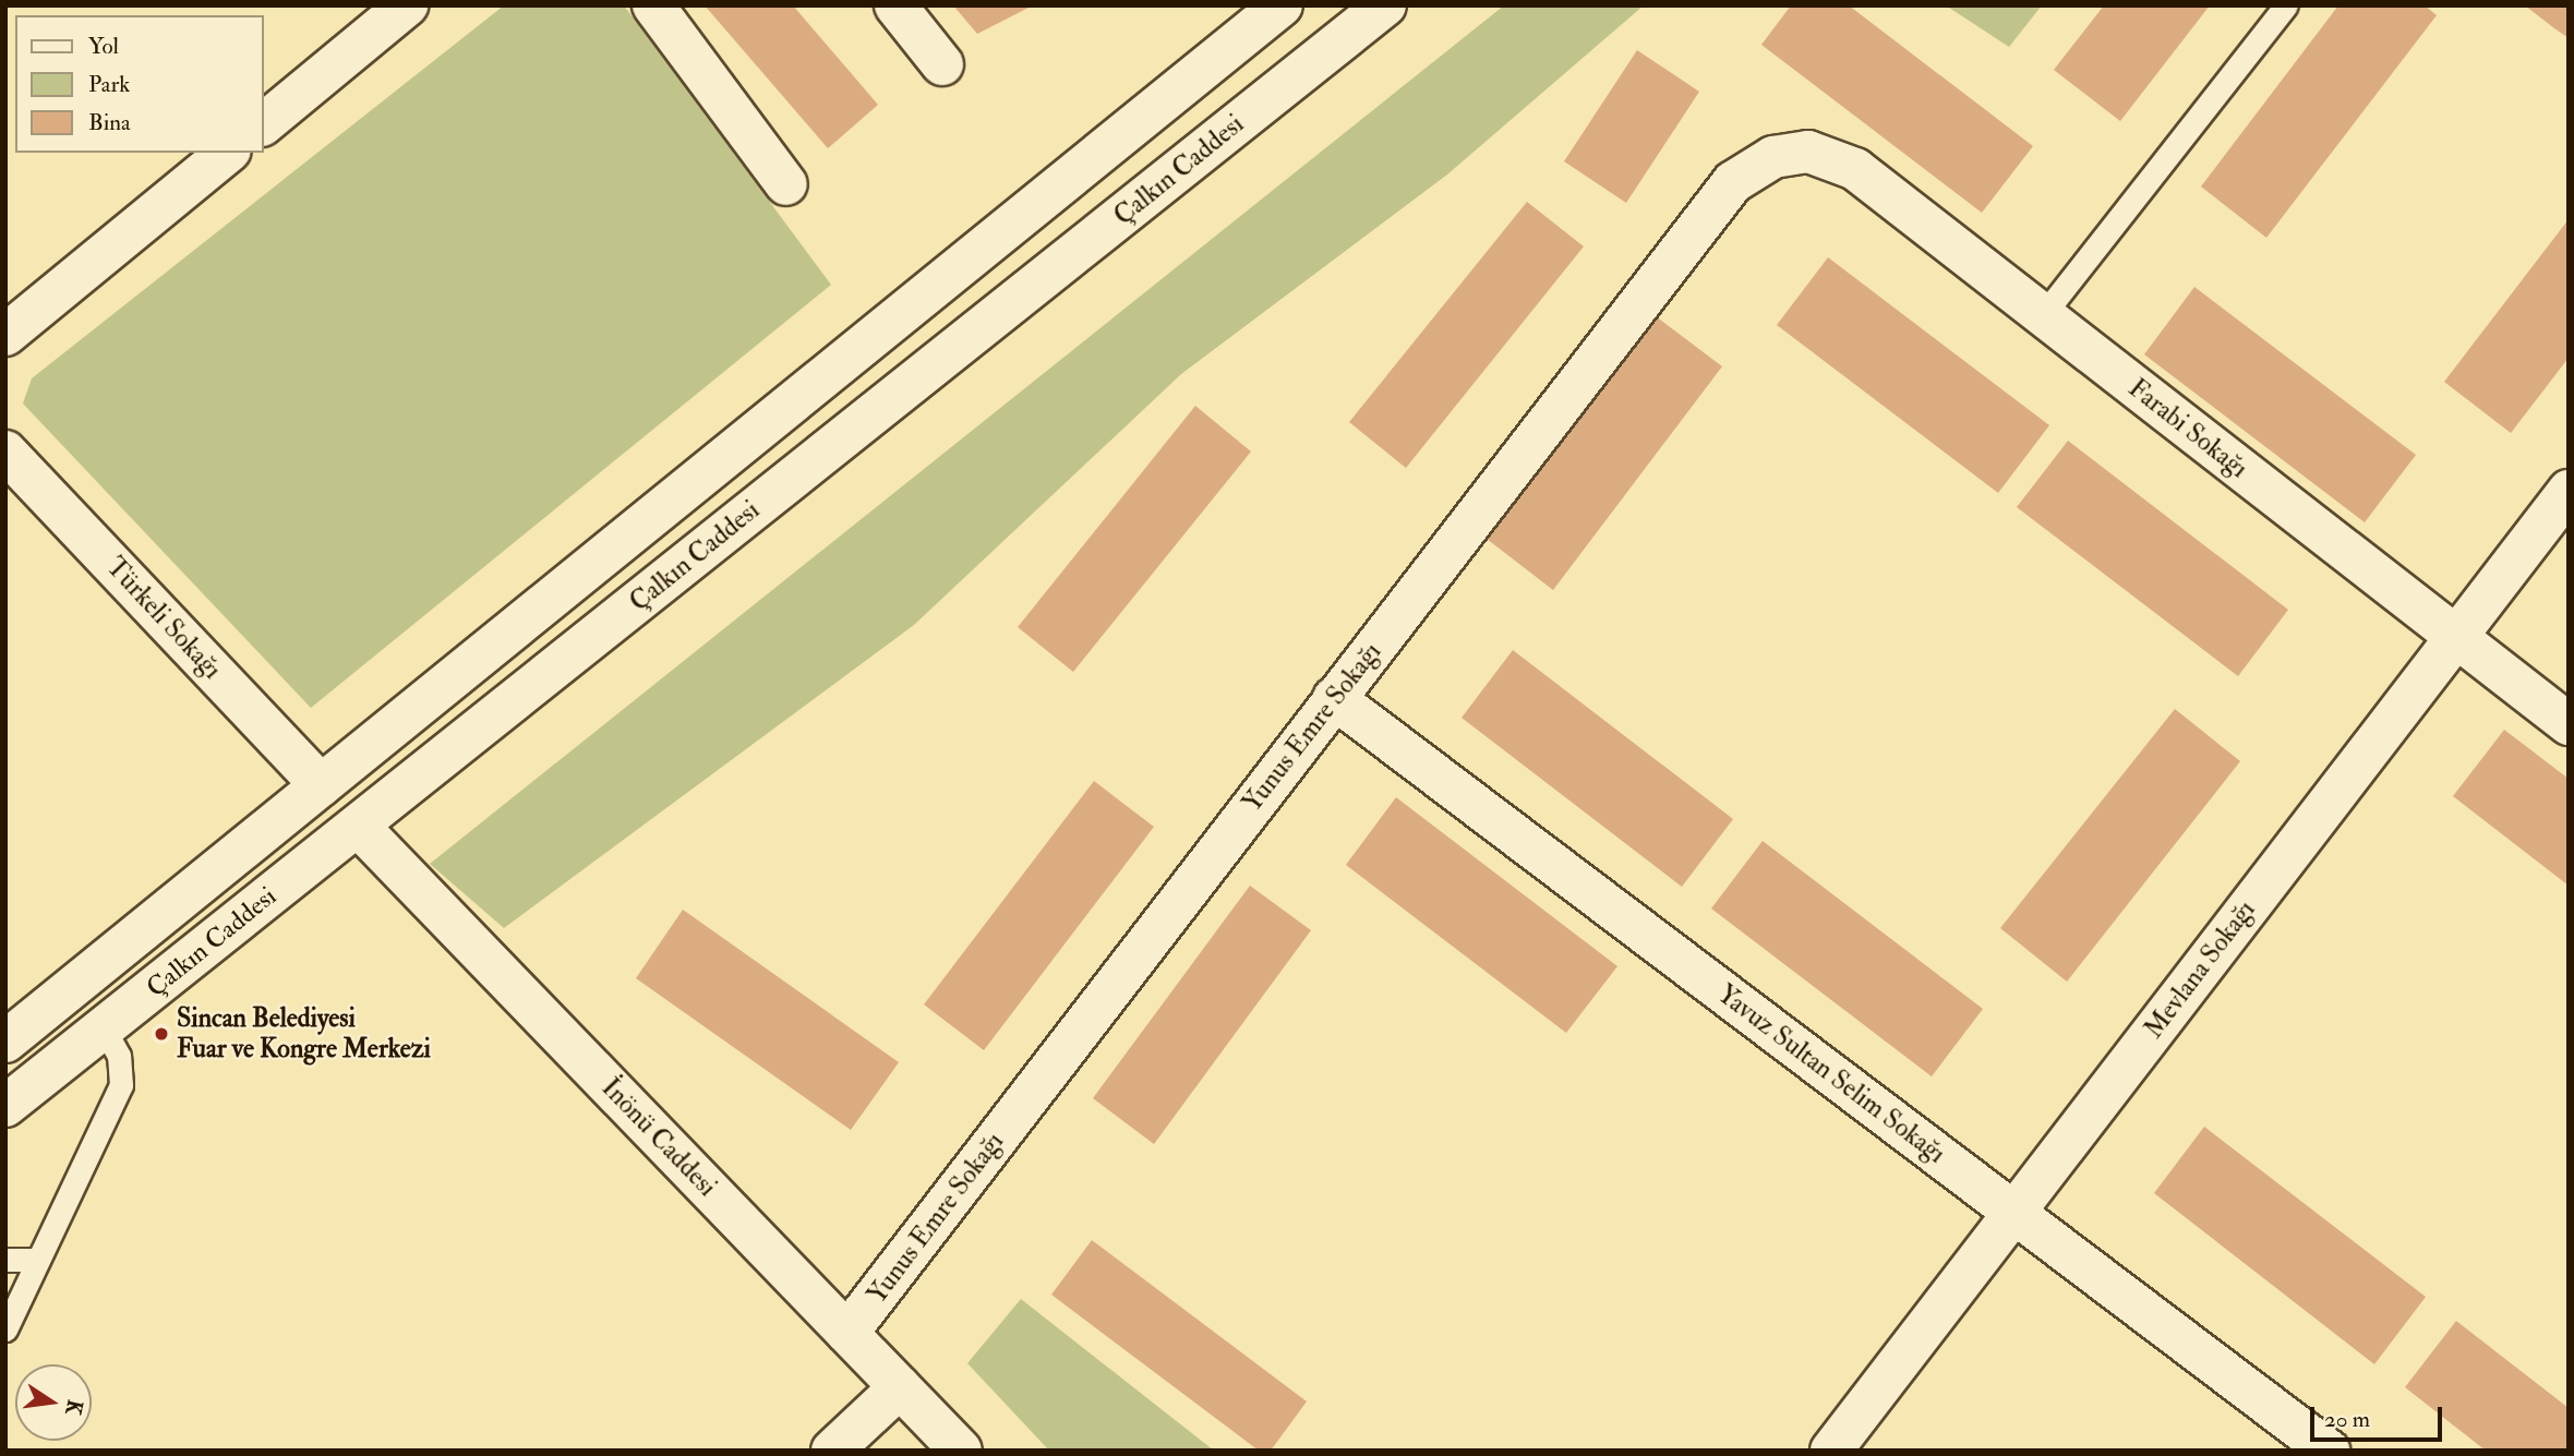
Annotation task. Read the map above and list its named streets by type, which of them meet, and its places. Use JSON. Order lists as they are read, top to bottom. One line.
{"streets":{"street":["Çalkın Caddesi","Farabi Sokağı","Türkeli Sokağı","Yunus Emre Sokağı","Mevlana Sokağı","Yavuz Sultan Selim Sokağı","İnönü Caddesi"]},"crossings":[["Çalkın Caddesi","Türkeli Sokağı"],["Çalkın Caddesi","İnönü Caddesi"],["Farabi Sokağı","Yunus Emre Sokağı"],["Farabi Sokağı","Mevlana Sokağı"],["Türkeli Sokağı","İnönü Caddesi"],["Yunus Emre Sokağı","Yavuz Sultan Selim Sokağı"],["Yunus Emre Sokağı","İnönü Caddesi"],["Mevlana Sokağı","Yavuz Sultan Selim Sokağı"]],"places":["Sincan Belediyesi Fuar ve Kongre Merkezi"],"legend":["Yol","Park","Bina"],"scale_bar":"20 m","north":"right"}
